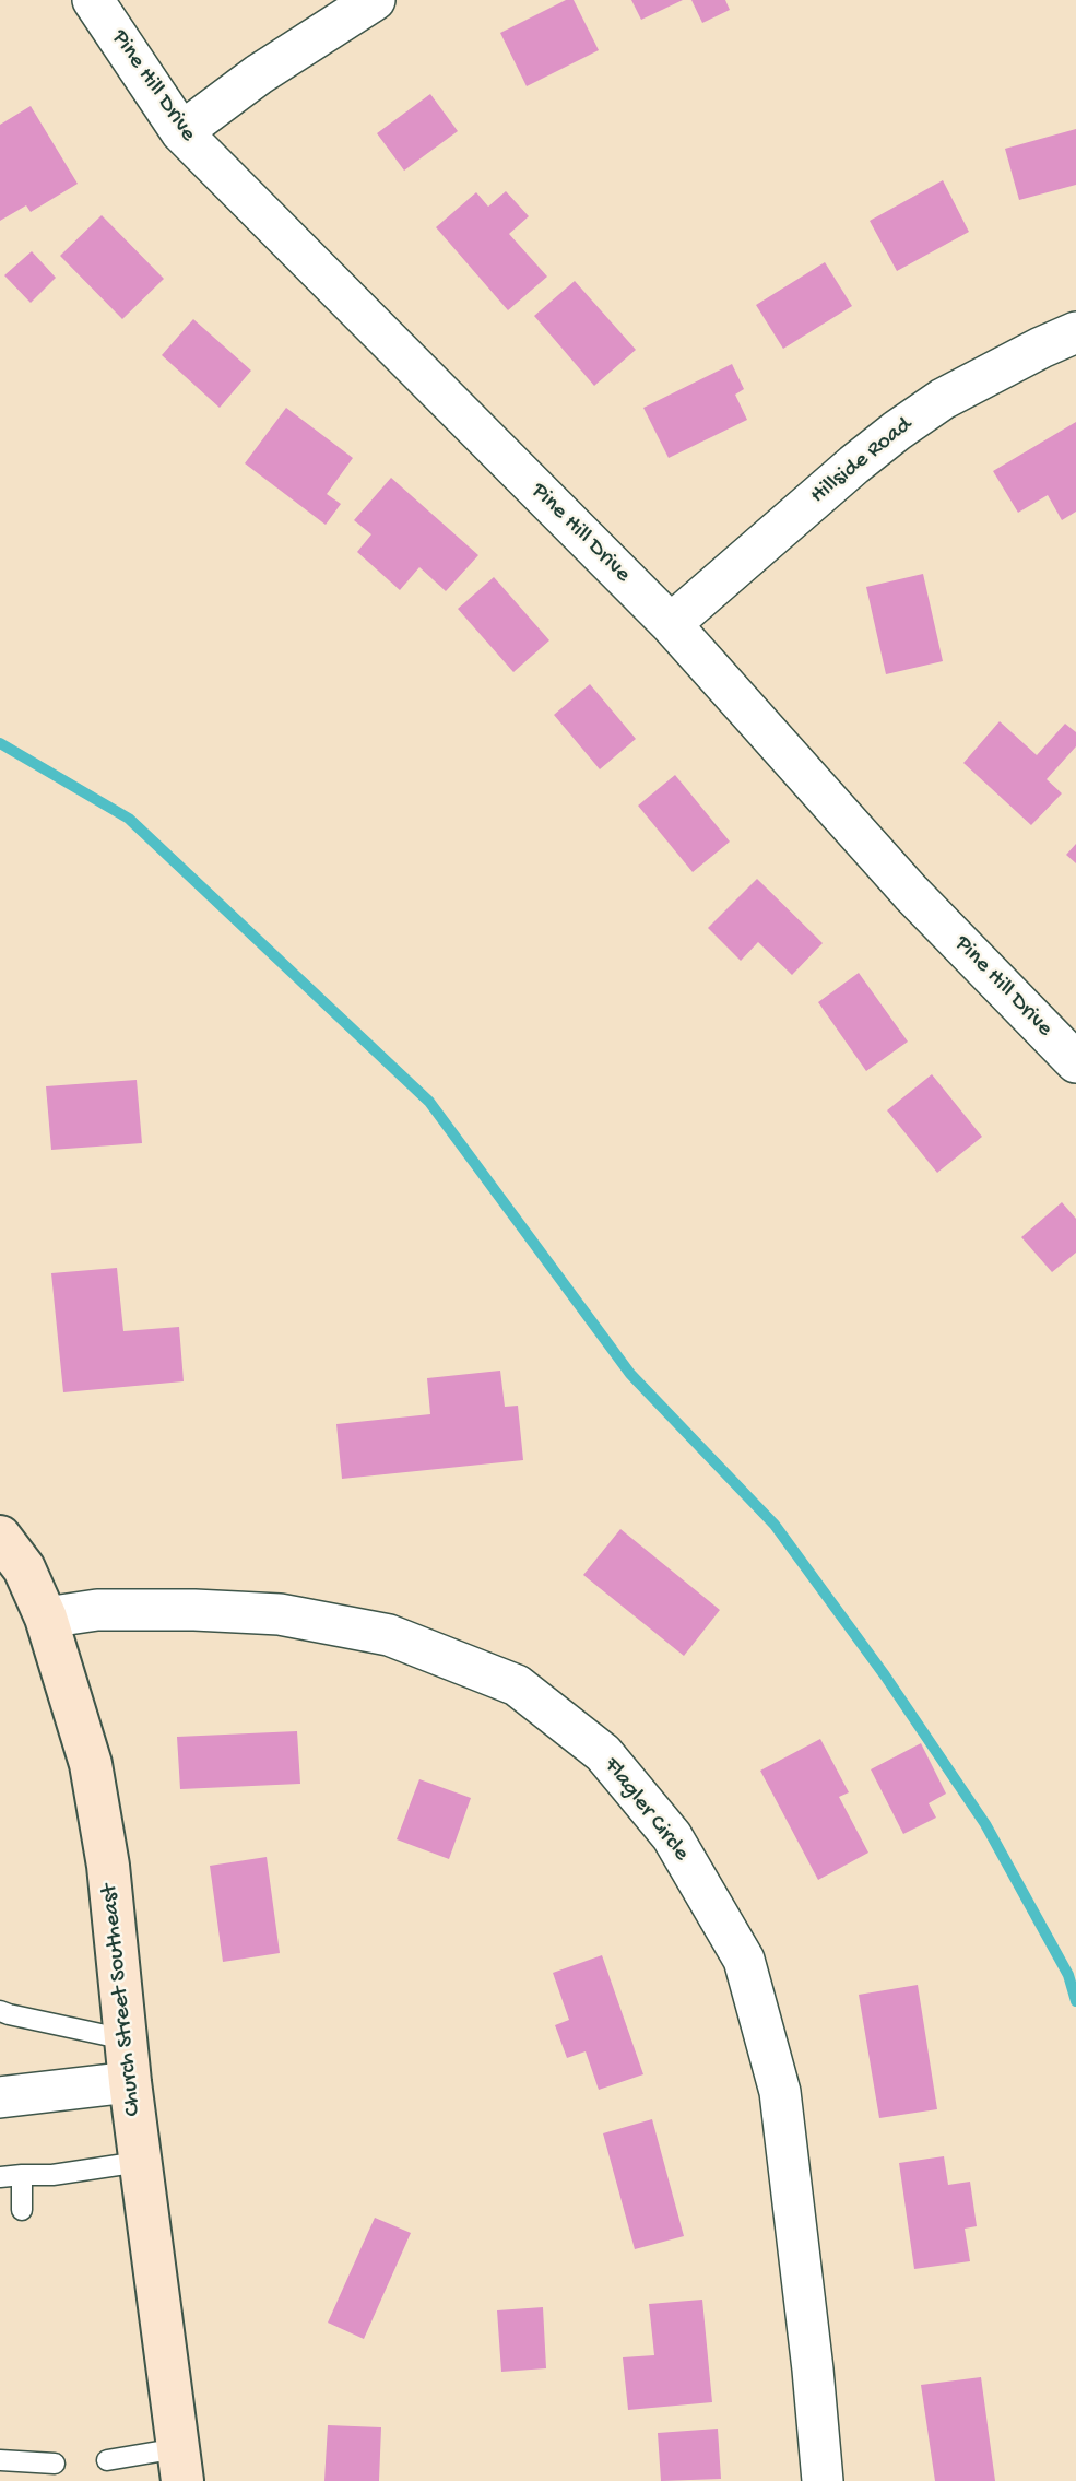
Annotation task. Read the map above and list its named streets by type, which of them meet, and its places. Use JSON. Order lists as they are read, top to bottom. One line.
{"streets":{"street":["Pine Hill Drive","Hillside Road","Flagler Circle","Church Street Southeast"]},"crossings":[["Pine Hill Drive","Hillside Road"],["Flagler Circle","Church Street Southeast"]]}
